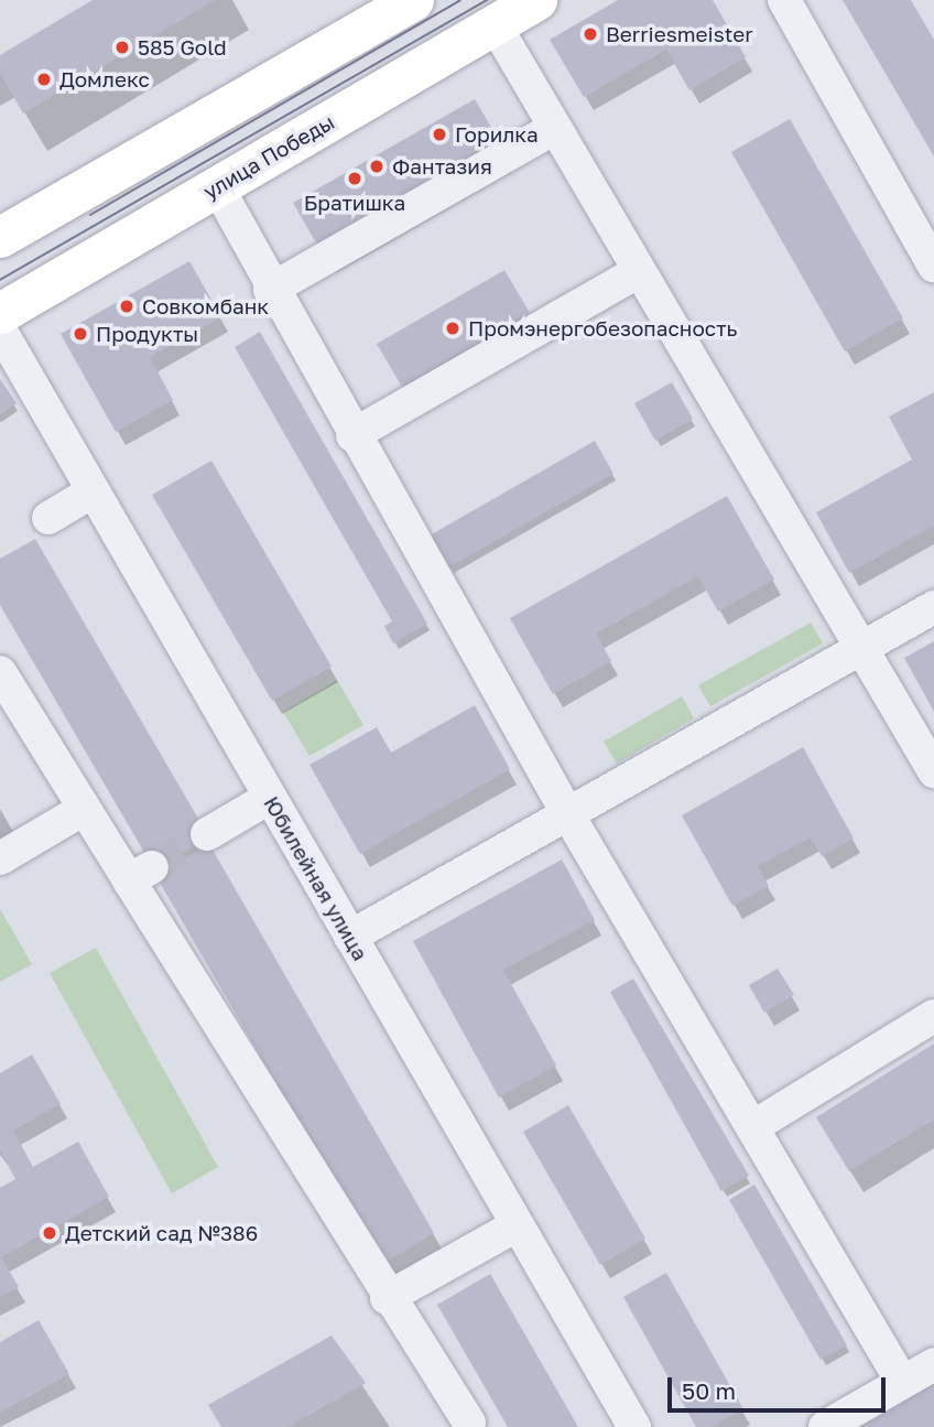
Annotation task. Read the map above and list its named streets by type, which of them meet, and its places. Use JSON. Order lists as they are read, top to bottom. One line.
{"streets":{"main road":["улица Победы"],"street":["Юбилейная улица"]},"places":["Berriesmeister","585 Gold","Домлекс","Горилка","Фантазия","Братишка","Совкомбанк","Промэнергобезопасность","Продукты","Детский сад №386"],"scale_bar":"50 m"}
